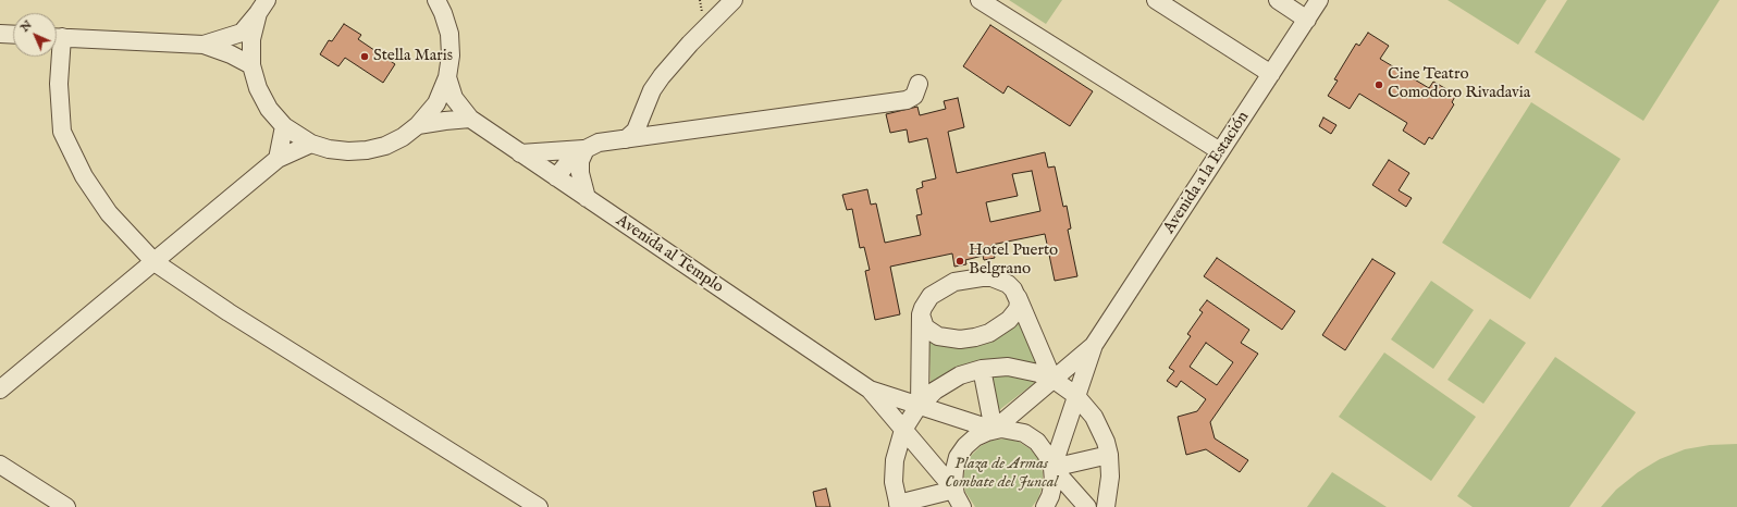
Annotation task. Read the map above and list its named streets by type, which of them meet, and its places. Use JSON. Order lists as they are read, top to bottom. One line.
{"streets":{"street":["Avenida a la Estación","Avenida al Templo"]},"parks":["Plaza de Armas Combate del Juncal"],"places":["Stella Maris","Cine Teatro Comodoro Rivadavia","Hotel Puerto Belgrano"],"north":"top left"}
